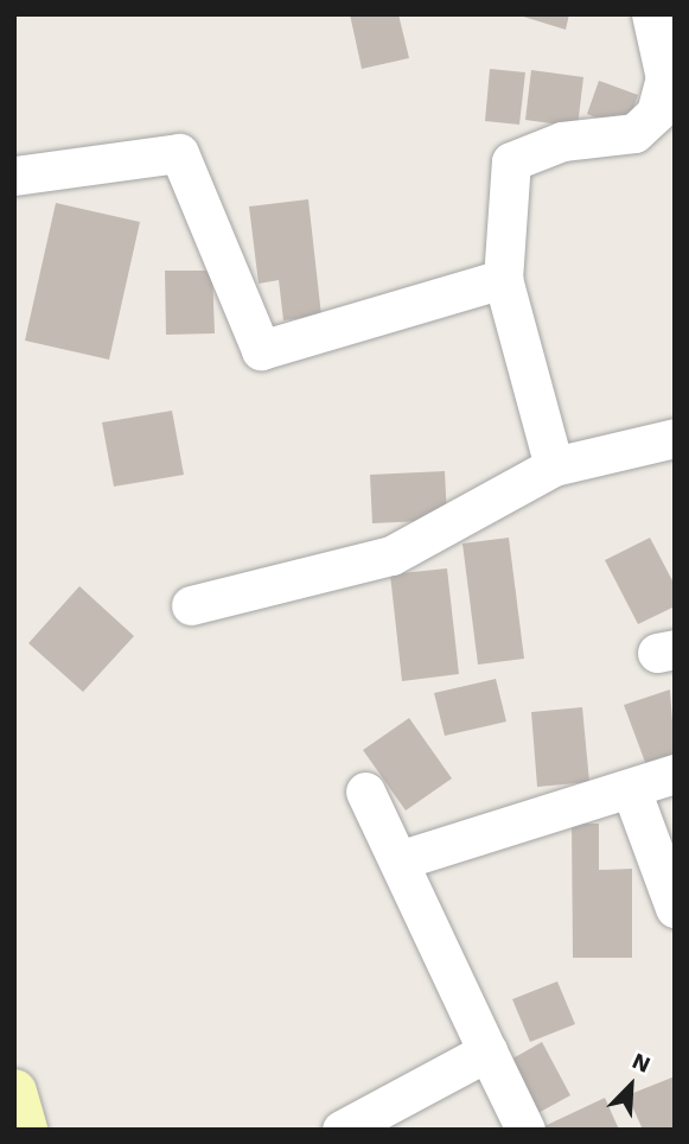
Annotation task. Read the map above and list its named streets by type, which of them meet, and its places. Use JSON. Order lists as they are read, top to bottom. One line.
{"north":"top right"}
